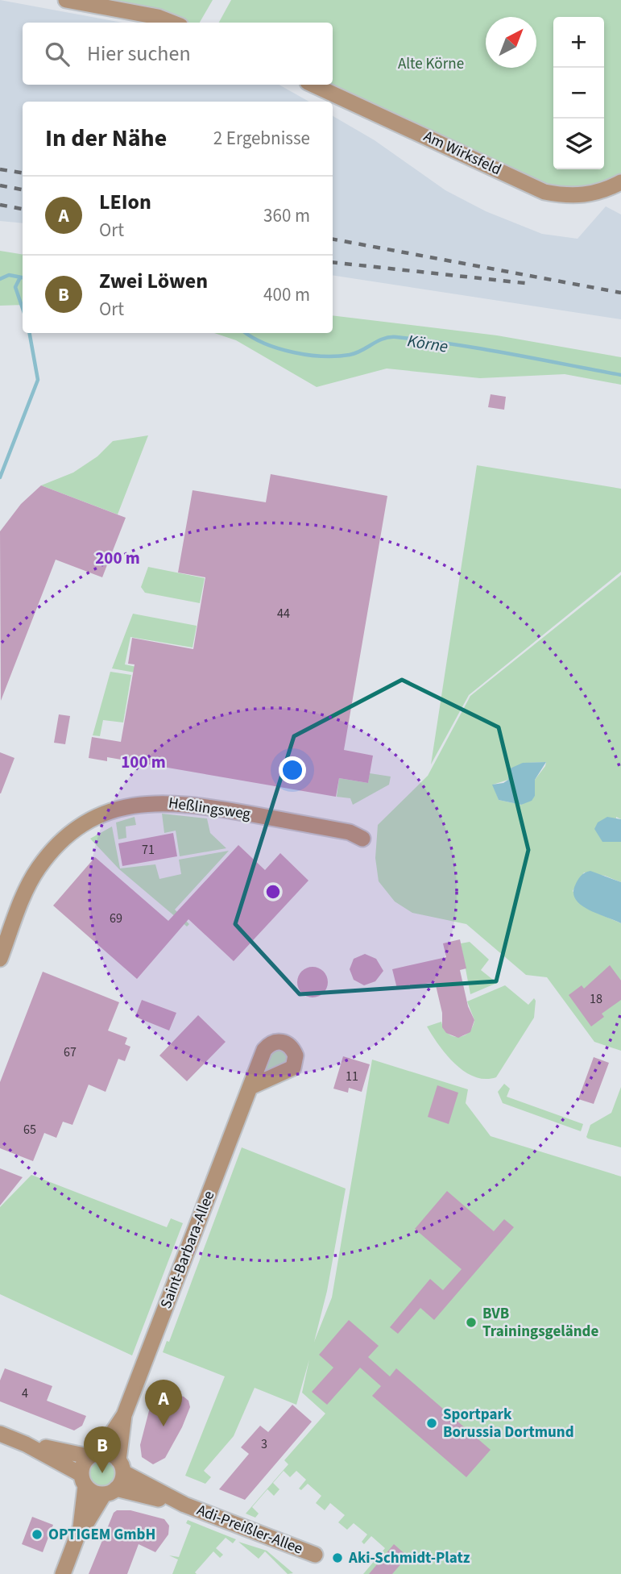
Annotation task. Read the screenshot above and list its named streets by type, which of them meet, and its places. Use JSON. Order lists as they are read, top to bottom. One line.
{"streets":{"street":["Am Wirksfeld","Heßlingsweg","Saint-Barbara-Allee","Adi-Preißler-Allee"]},"crossings":[["Saint-Barbara-Allee","Adi-Preißler-Allee"]],"water":["Körne"],"parks":["Alte Körne"],"places":["BVB Trainingsgelände","Sportpark Borussia Dortmund","OPTIGEM GmbH","Aki-Schmidt-Platz"],"house_numbers":["44","71","69","18","67","11","65","4","3"],"north":"top right","page":{"map_buttons":["+","−"],"search":"Hier suchen","heading":["In der Nähe","2 Ergebnisse"],"list":[{"mark":"A","name":"LEIon","note":"Ort","value":"360 m"},{"mark":"B","name":"Zwei Löwen","note":"Ort","value":"400 m"}],"pins":["A","B"]},"rings":["200 m","100 m"]}
